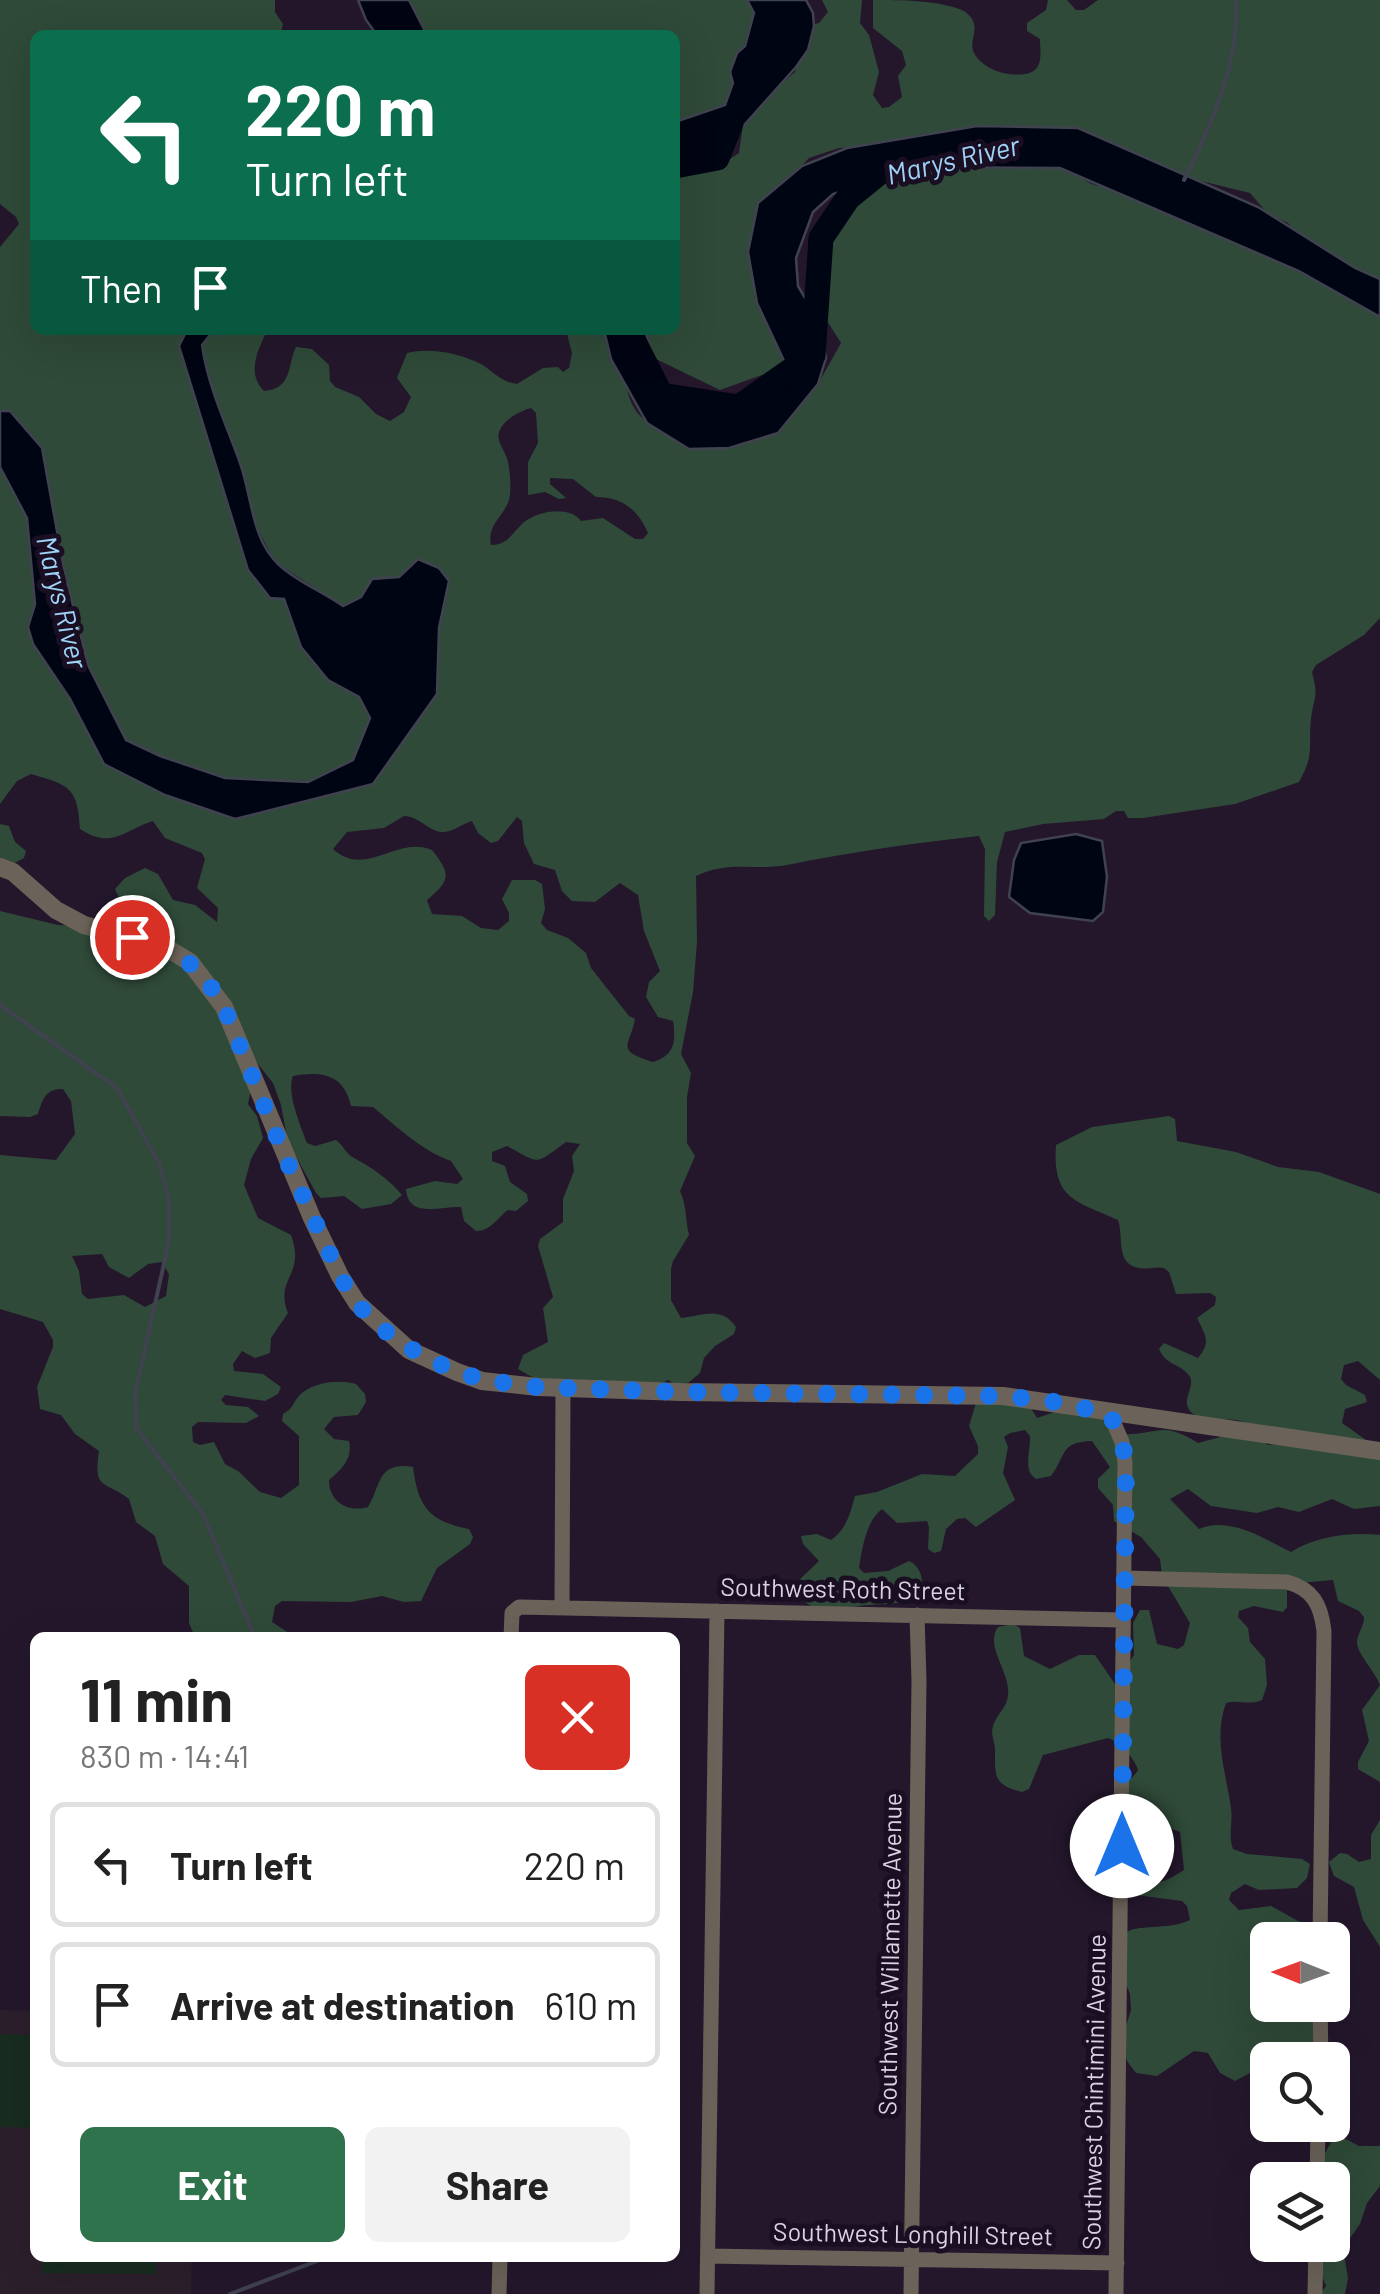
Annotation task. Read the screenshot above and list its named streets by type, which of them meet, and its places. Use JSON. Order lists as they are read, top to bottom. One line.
{"streets":{"street":["Southwest Roth Street","Southwest Willamette Avenue","Southwest Chintimini Avenue","Southwest Longhill Street"]},"crossings":[["Southwest Roth Street","Southwest Willamette Avenue"],["Southwest Roth Street","Southwest Chintimini Avenue"],["Southwest Willamette Avenue","Southwest Longhill Street"],["Southwest Chintimini Avenue","Southwest Longhill Street"]],"water":["Marys River"],"north":"left","page":{"turn":["220 m","Turn left"],"then":"Then","heading":["11 min","830 m · 14:41"],"list":[{"name":"Turn left","value":"220 m"},{"name":"Arrive at destination","value":"610 m"}],"buttons":["Exit","Share"]}}
